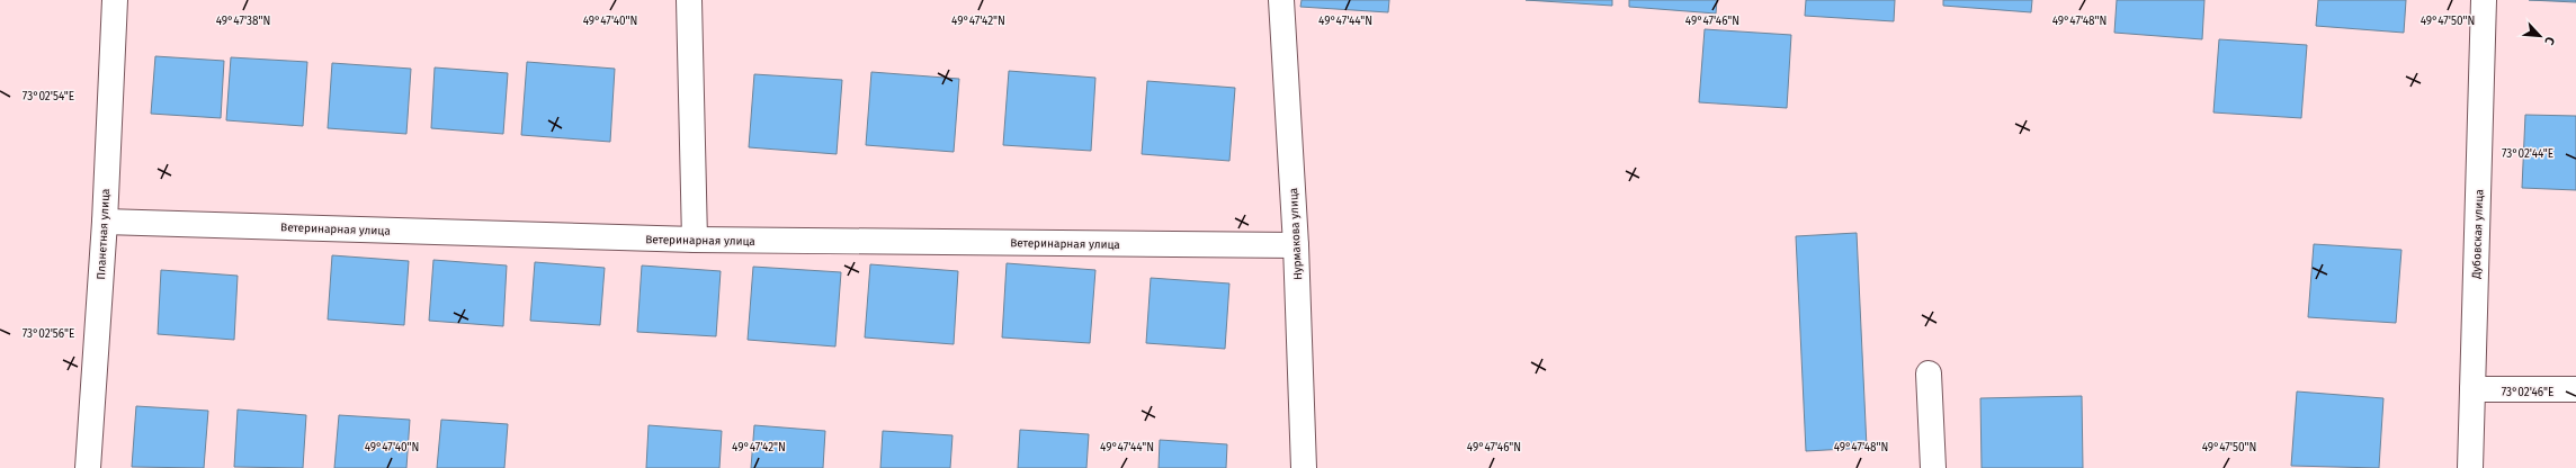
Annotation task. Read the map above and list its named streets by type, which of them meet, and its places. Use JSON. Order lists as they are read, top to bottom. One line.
{"streets":{"street":["Ветеринарная улица","Планетная улица","Нурмакова улица","Дубовская улица"]},"crossings":[["Ветеринарная улица","Планетная улица"],["Ветеринарная улица","Нурмакова улица"]],"north":"bottom right","coordinates":["49°47'50\"N","49°47'38\"N","49°47'40\"N","49°47'42\"N","49°47'44\"N","49°47'46\"N","49°47'48\"N","73°02'54\"E","73°02'44\"E","73°02'56\"E","73°02'46\"E"]}
